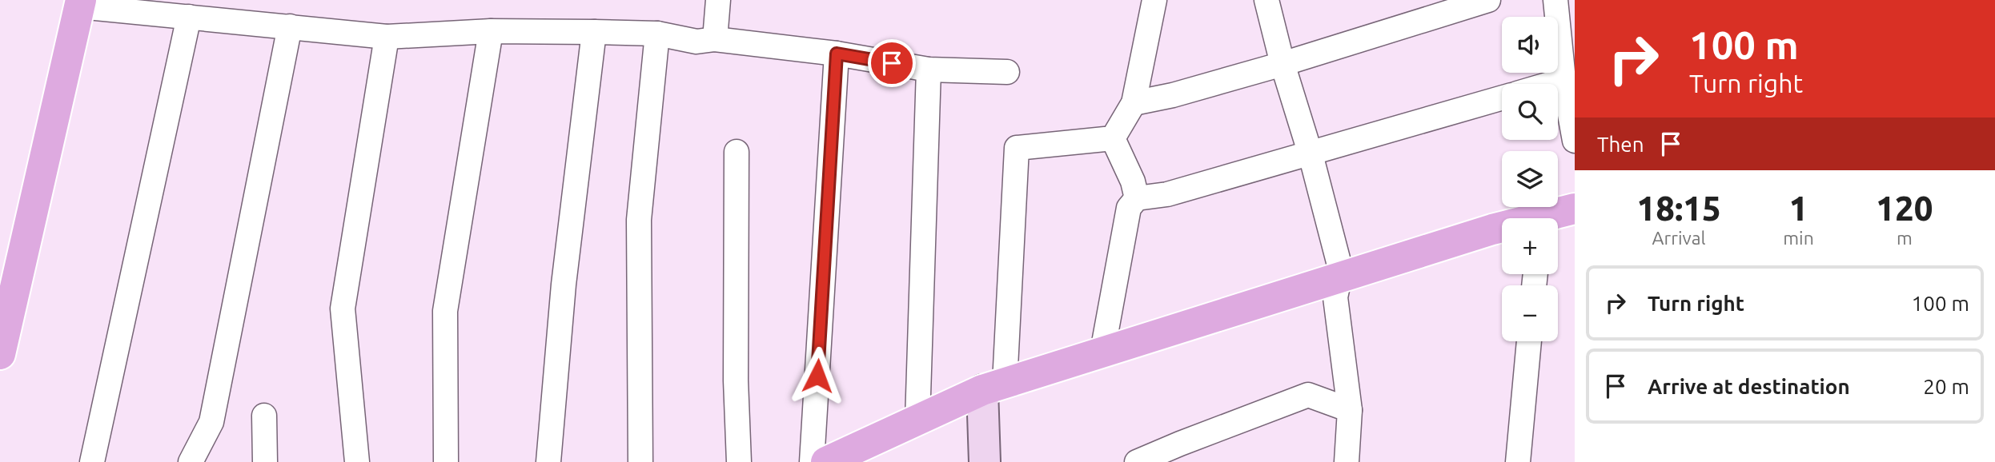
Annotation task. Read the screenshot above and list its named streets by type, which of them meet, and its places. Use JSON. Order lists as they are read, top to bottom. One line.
{"page":{"turn":["100 m","Turn right"],"map_buttons":["+","−"],"then":"Then","eta":["18:15","Arrival","1","min","120","m"],"list":[{"name":"Turn right","value":"100 m"},{"name":"Arrive at destination","value":"20 m"}]}}
